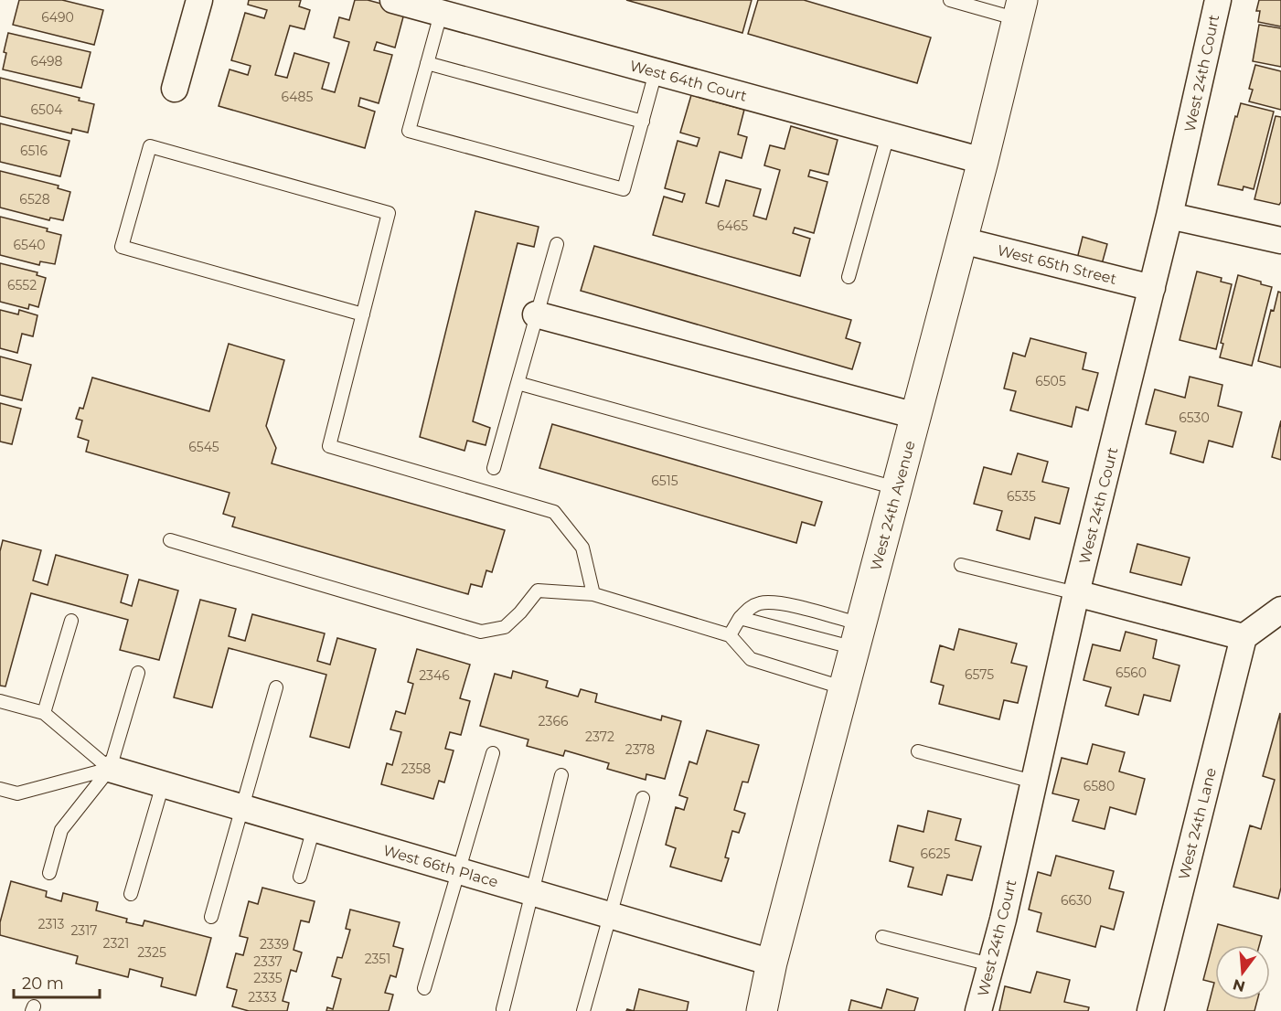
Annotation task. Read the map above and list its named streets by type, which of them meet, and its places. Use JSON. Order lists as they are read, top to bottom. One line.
{"streets":{"street":["West 24th Court","West 64th Court","West 65th Street","West 24th Avenue","West 24th Lane","West 66th Place"]},"crossings":[["West 24th Court","West 65th Street"],["West 64th Court","West 24th Avenue"],["West 65th Street","West 24th Avenue"],["West 24th Avenue","West 66th Place"]],"house_numbers":["6490","6498","6485","6504","6516","6528","6465","6540","6552","6505","6530","6545","6515","6535","6560","6575","2346","2366","2372","2378","2358","6580","6625","6630","2313","2317","2321","2339","2325","2351","2337","2335","2333"],"scale_bar":"20 m","north":"bottom"}
